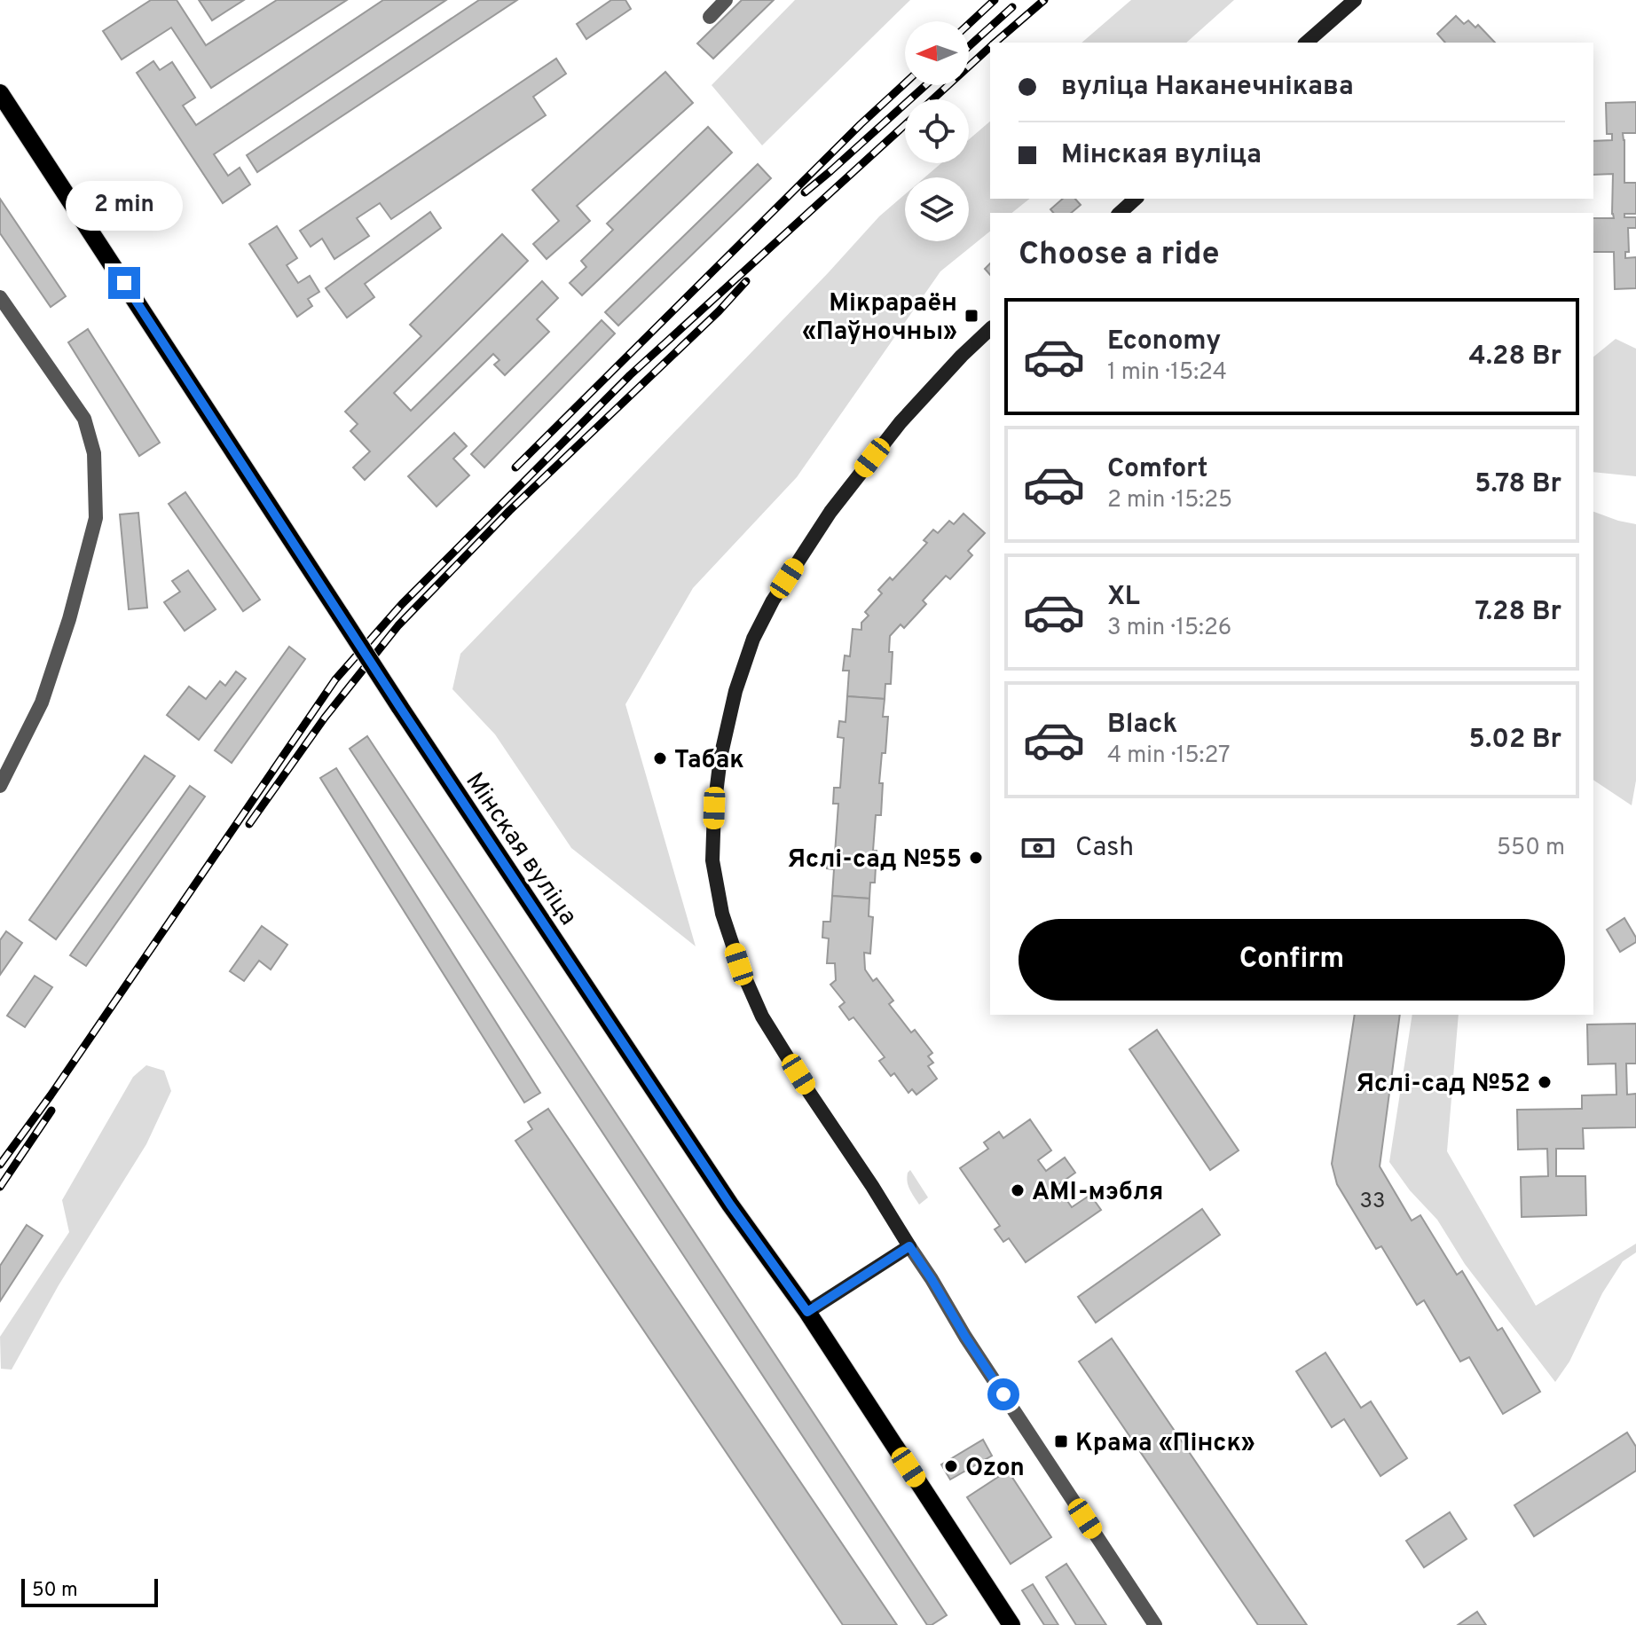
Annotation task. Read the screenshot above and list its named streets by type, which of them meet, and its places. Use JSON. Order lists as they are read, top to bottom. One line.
{"streets":{"main road":["Мінская вуліца"]},"places":{"transit":["Мікрараён «Паўночны»","Крама «Пінск»"],"other":["Табак","Яслі-сад №55","Яслі-сад №52","AMI-мэбля","Ozon"]},"house_numbers":["33"],"scale_bar":"50 m","north":"left","page":{"banner":["вуліца Наканечнікава","Мінская вуліца"],"bubble":"2 min","heading":"Choose a ride","list":[{"name":"Economy","note":"1 min · 15:24","value":"4.28 Br"},{"name":"Comfort","note":"2 min · 15:25","value":"5.78 Br"},{"name":"XL","note":"3 min · 15:26","value":"7.28 Br"},{"name":"Black","note":"4 min · 15:27","value":"5.02 Br"}],"pay":["Cash","550 m"],"buttons":"Confirm","scale":"50 m"}}
